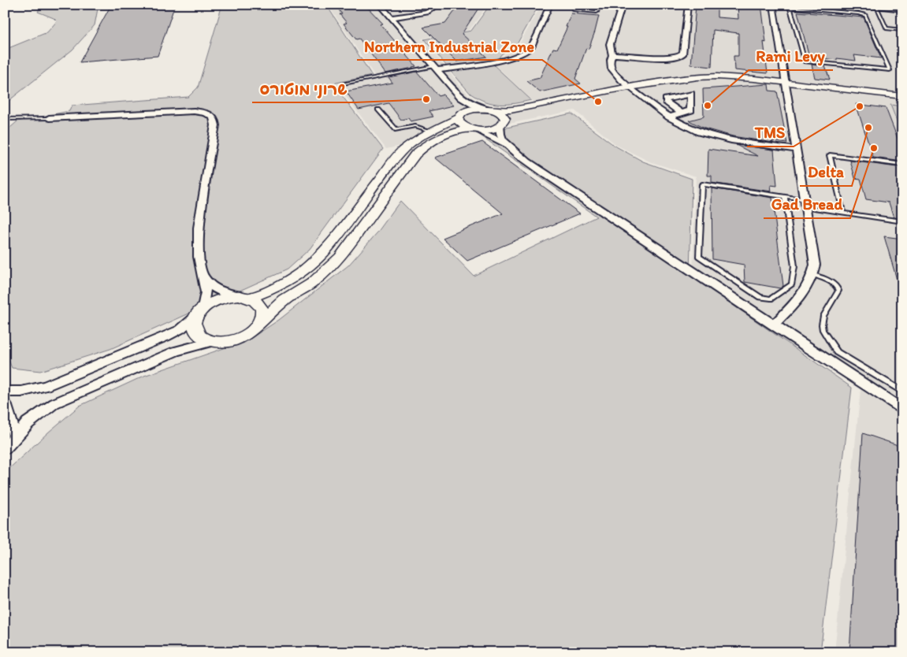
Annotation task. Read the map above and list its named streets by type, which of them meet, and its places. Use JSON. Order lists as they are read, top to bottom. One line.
{"places":["שרוני מוטורס","Northern Industrial Zone","Rami Levy","TMS","Delta","Gad Bread"]}
